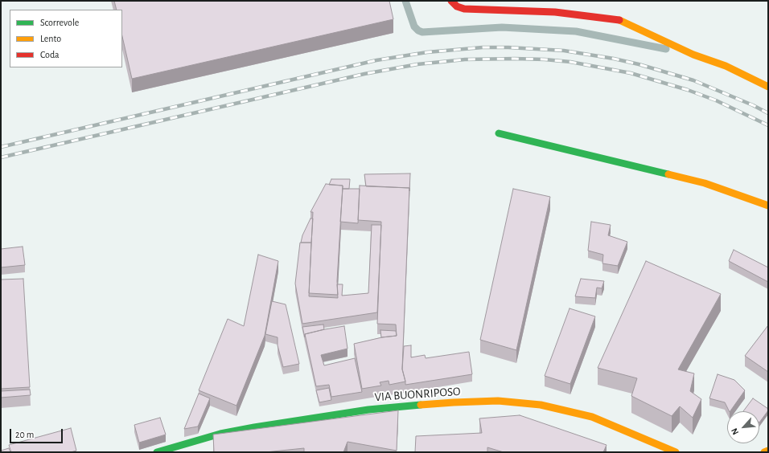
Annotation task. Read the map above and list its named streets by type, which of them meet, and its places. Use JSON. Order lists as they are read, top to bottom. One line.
{"streets":{"street":["VIA BUONRIPOSO"]},"legend":["Scorrevole","Lento","Coda"],"scale_bar":"20 m","north":"bottom left"}
